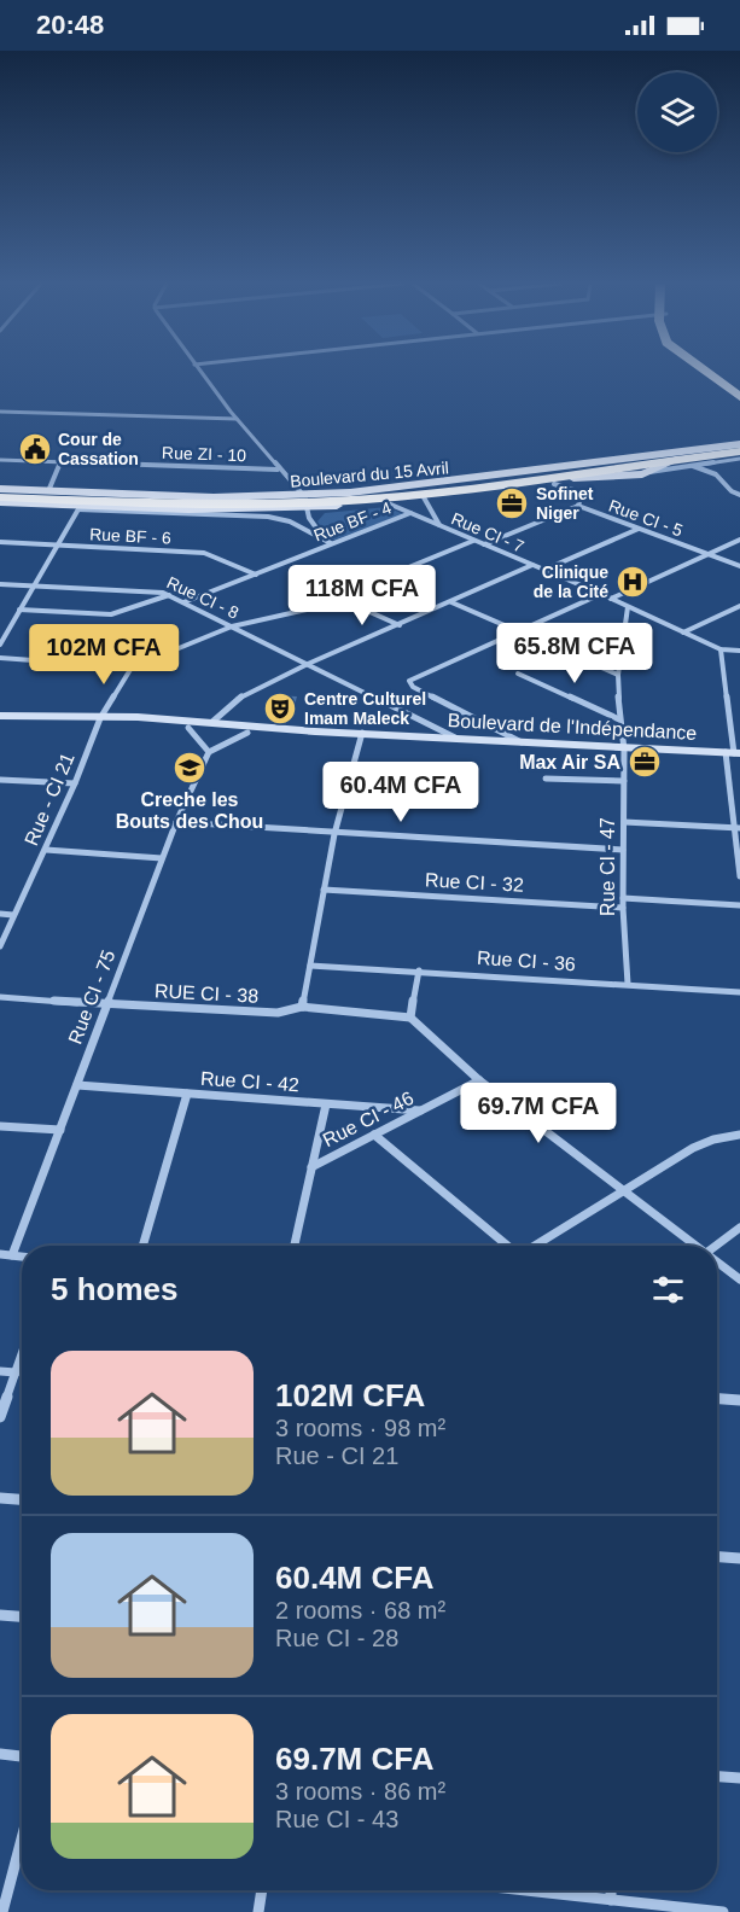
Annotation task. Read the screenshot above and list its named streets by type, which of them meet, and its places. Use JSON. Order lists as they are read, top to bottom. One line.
{"streets":{"highway":["Boulevard du 15 Avril"],"main road":["Boulevard de l'Indépendance"],"street":["Rue ZI - 10","Rue CI - 5","Rue BF - 4","Rue CI - 7","Rue BF - 6","Rue CI - 8","Rue - CI 21","Rue CI - 47","Rue CI - 32","Rue CI - 36","RUE CI - 38","Rue CI - 75","Rue CI - 42","Rue CI - 46"]},"crossings":[["Boulevard du 15 Avril","Rue CI - 7"],["Rue BF - 4","Rue CI - 7"],["Rue BF - 4","Rue BF - 6"],["Rue BF - 4","Rue CI - 8"],["Rue CI - 7","Rue CI - 47"],["Rue CI - 8","Boulevard de l'Indépendance"],["Boulevard de l'Indépendance","Rue - CI 21"],["Boulevard de l'Indépendance","Rue CI - 47"],["Rue CI - 47","Rue CI - 32"],["Rue CI - 47","Rue CI - 36"],["RUE CI - 38","Rue CI - 75"],["Rue CI - 75","Rue CI - 42"],["Rue CI - 42","Rue CI - 46"]],"places":{"public building":["Cour de Cassation"],"office":["Sofinet Niger","Max Air SA"],"hospital":["Clinique de la Cité"],"theatre":["Centre Culturel Imam Maleck"],"school or university":["Creche les Bouts des Chou"]},"page":{"status":"20:48","price":["118M CFA","65.8M CFA","102M CFA","60.4M CFA","69.7M CFA"],"heading":"5 homes","list":[{"name":"102M CFA","note":"3 rooms · 98 m² · Rue - CI 21"},{"name":"60.4M CFA","note":"2 rooms · 68 m² · Rue CI - 28"},{"name":"69.7M CFA","note":"3 rooms · 86 m² · Rue CI - 43"}]}}
